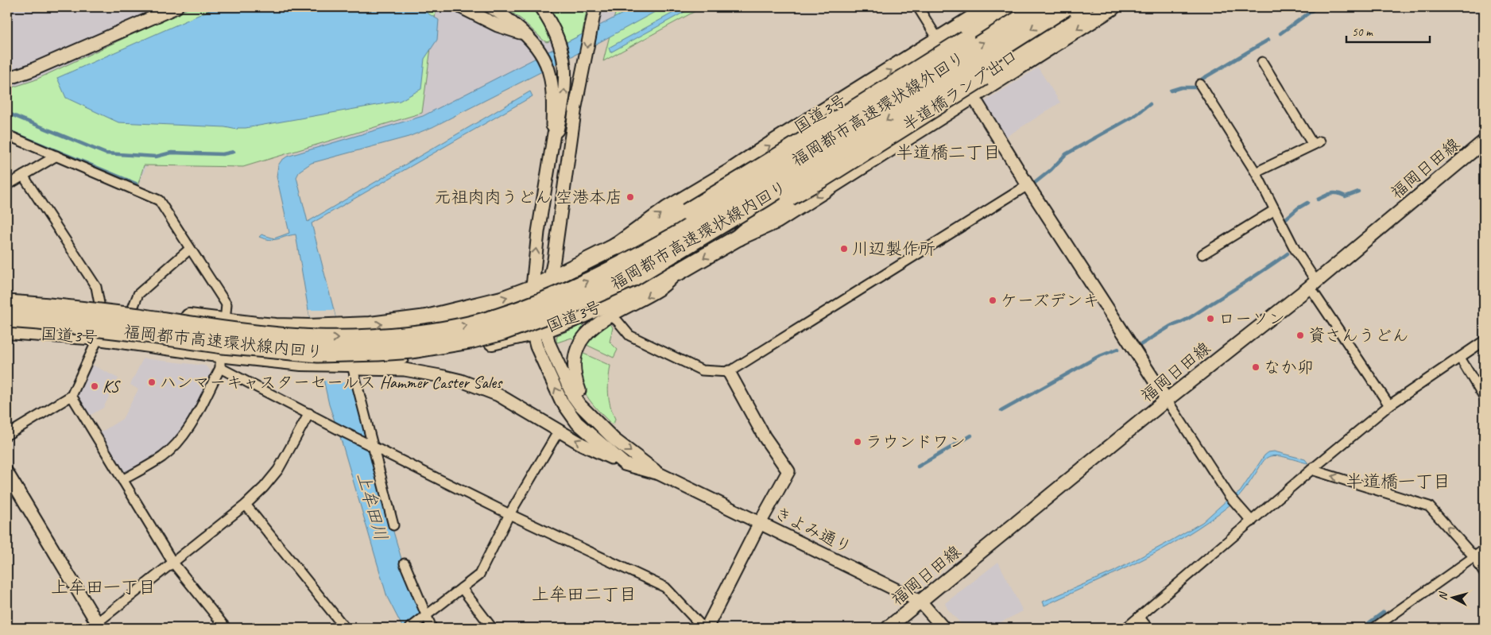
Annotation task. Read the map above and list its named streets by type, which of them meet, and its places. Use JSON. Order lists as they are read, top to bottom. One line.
{"streets":{"highway":["半道橋ランプ出口","福岡都市高速環状線外回り","国道3号","福岡都市高速環状線内回り"],"main road":["福岡日田線"],"street":["きよみ通り"]},"crossings":[["半道橋ランプ出口","国道3号"],["福岡都市高速環状線外回り","福岡都市高速環状線内回り"],["国道3号","きよみ通り"],["福岡日田線","きよみ通り"]],"districts":["半道橋二丁目","半道橋一丁目","上牟田一丁目","上牟田二丁目"],"water":["上牟田川"],"places":["元祖肉肉うどん 空港本店","川辺製作所","ケーズデンキ","ローソン","資さんうどん","なか卯","ハンマーキャスターセールス Hammer Caster Sales","KS","ラウンドワン"],"scale_bar":"50 m","north":"left"}
